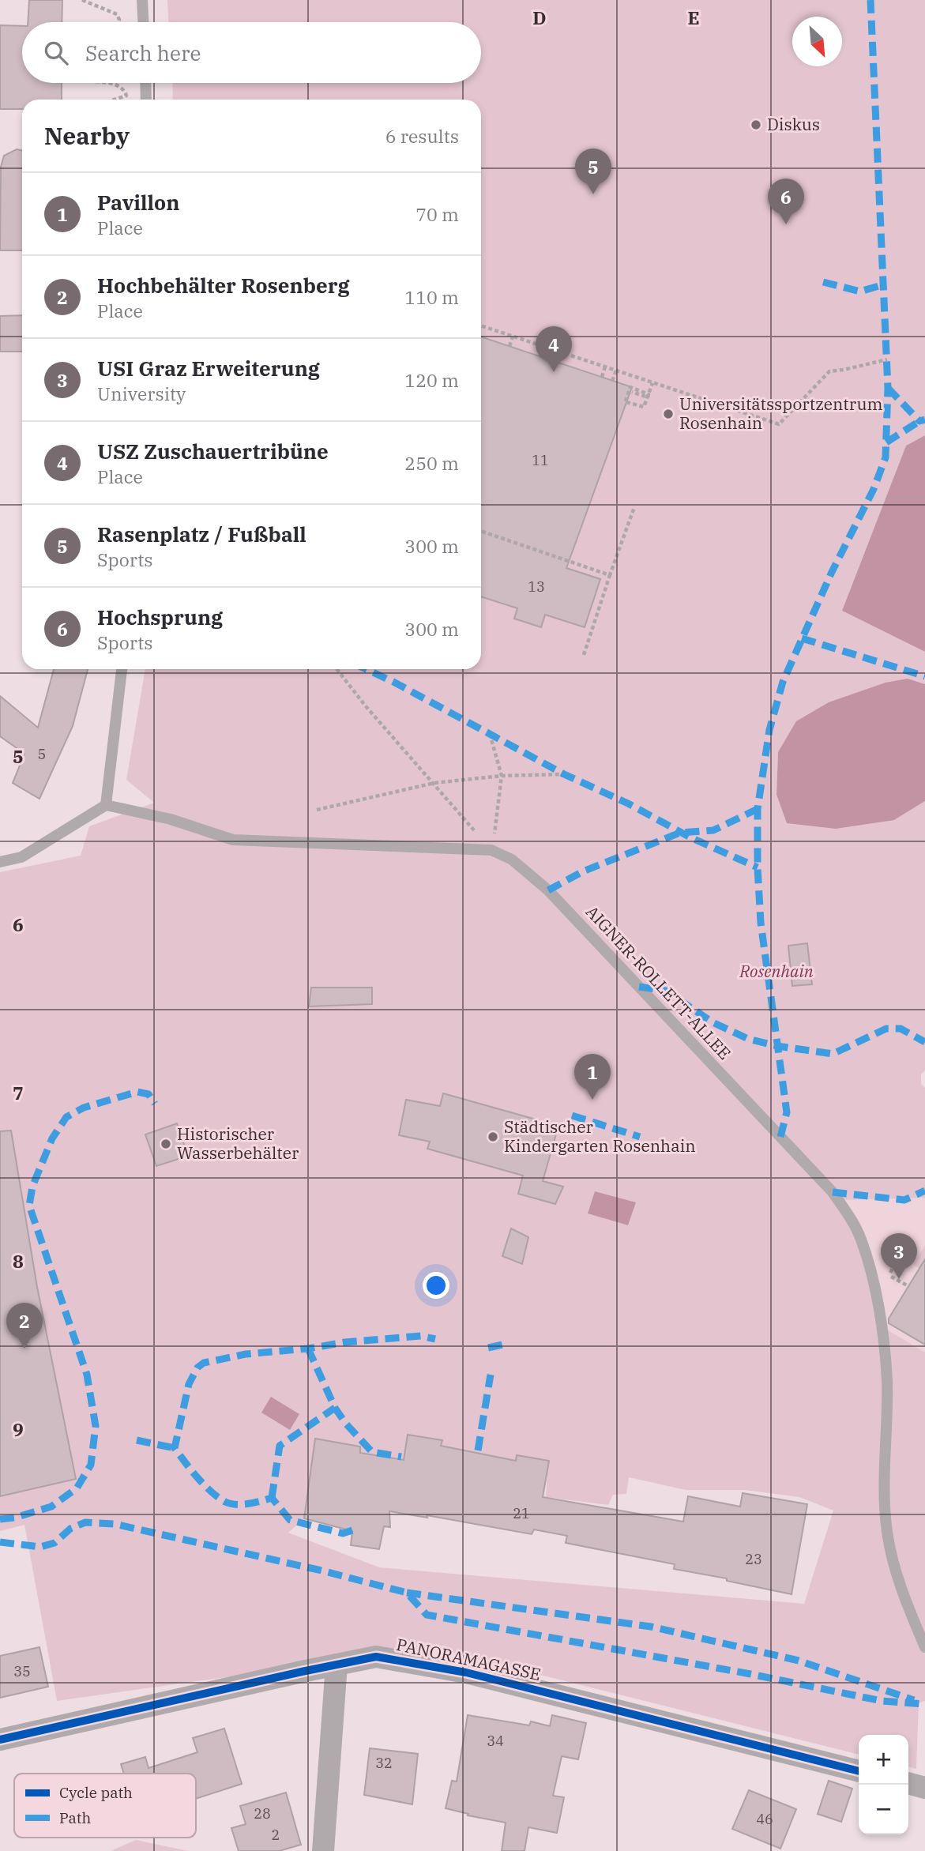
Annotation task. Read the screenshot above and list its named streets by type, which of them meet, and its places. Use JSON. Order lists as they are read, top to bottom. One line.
{"streets":{"street":["PANORAMAGASSE"],"lane":["AIGNER-ROLLETT-ALLEE"]},"parks":["Rosenhain"],"places":["Diskus","Universitätssportzentrum Rosenhain","Städtischer Kindergarten Rosenhain","Historischer Wasserbehälter"],"house_numbers":["11","13","5","21","23","35","34","32","28","46","2"],"legend":["Cycle path","Path"],"north":"bottom right","page":{"search":"Search here","heading":["Nearby","6 results"],"pins":["5","6","4","1","3","2"],"list":[{"mark":"1","name":"Pavillon","note":"Place","value":"70 m"},{"mark":"2","name":"Hochbehälter Rosenberg","note":"Place","value":"110 m"},{"mark":"3","name":"USI Graz Erweiterung","note":"University","value":"120 m"},{"mark":"4","name":"USZ Zuschauertribüne","note":"Place","value":"250 m"},{"mark":"5","name":"Rasenplatz / Fußball","note":"Sports","value":"300 m"},{"mark":"6","name":"Hochsprung","note":"Sports","value":"300 m"}],"map_buttons":["+","−"]},"grid":{"columns":["D","E"],"rows":["5","6","7","8","9"]}}
